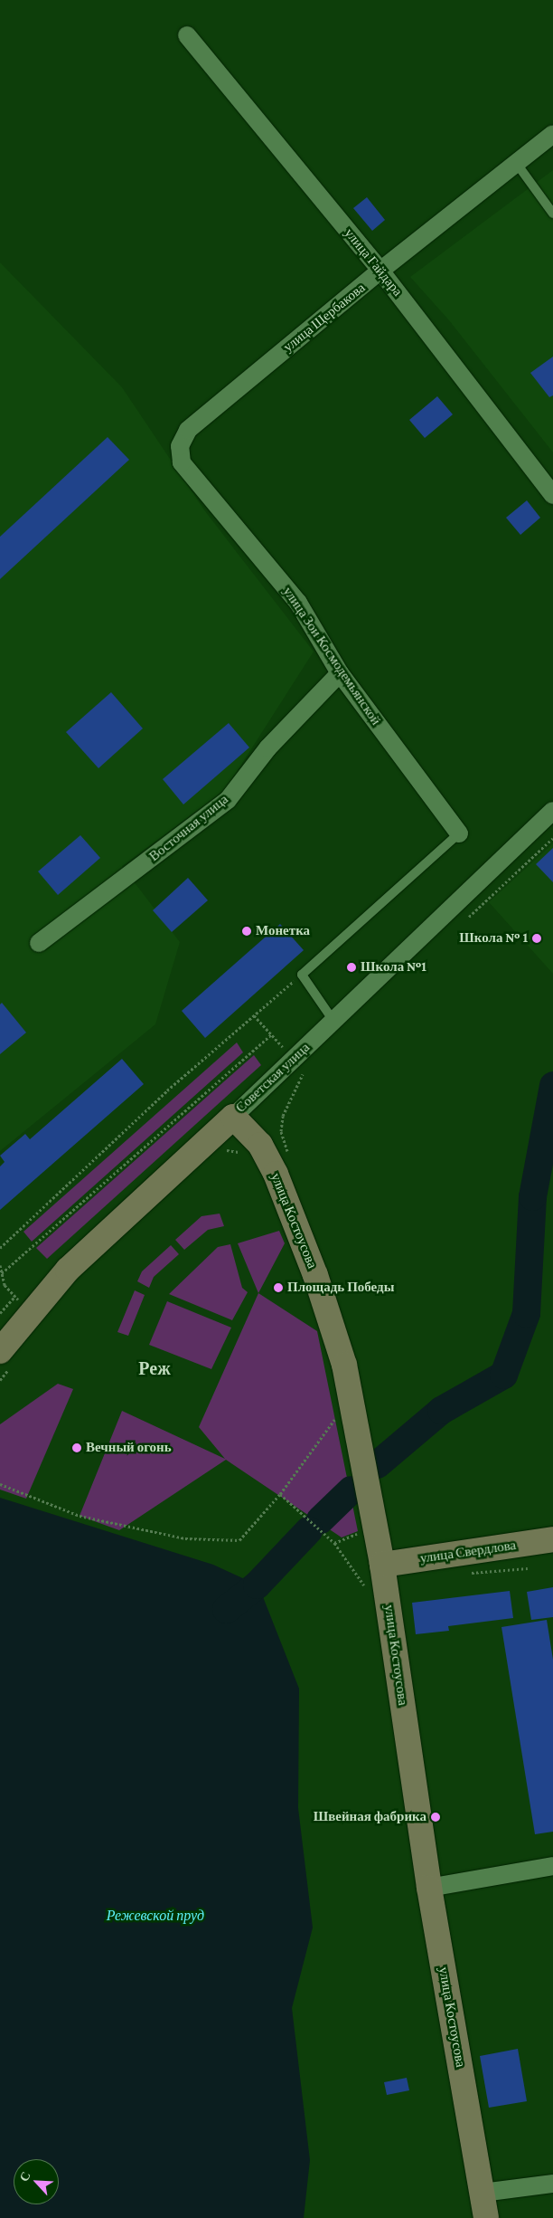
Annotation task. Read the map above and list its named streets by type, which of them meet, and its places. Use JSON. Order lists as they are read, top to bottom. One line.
{"streets":{"main road":["Советская улица","улица Костоусова","улица Свердлова"],"street":["улица Гайдара","улица Щербакова","улица Зои Космодемьянской","Восточная улица"]},"crossings":[["улица Гайдара","улица Щербакова"],["улица Щербакова","улица Зои Космодемьянской"],["улица Зои Космодемьянской","Восточная улица"],["Советская улица","улица Костоусова"],["улица Костоусова","улица Свердлова"]],"districts":["Реж"],"water":["Режевской пруд"],"places":["Монетка","Школа № 1","Школа №1","Площадь Победы","Вечный огонь","Швейная фабрика"],"north":"top left"}
